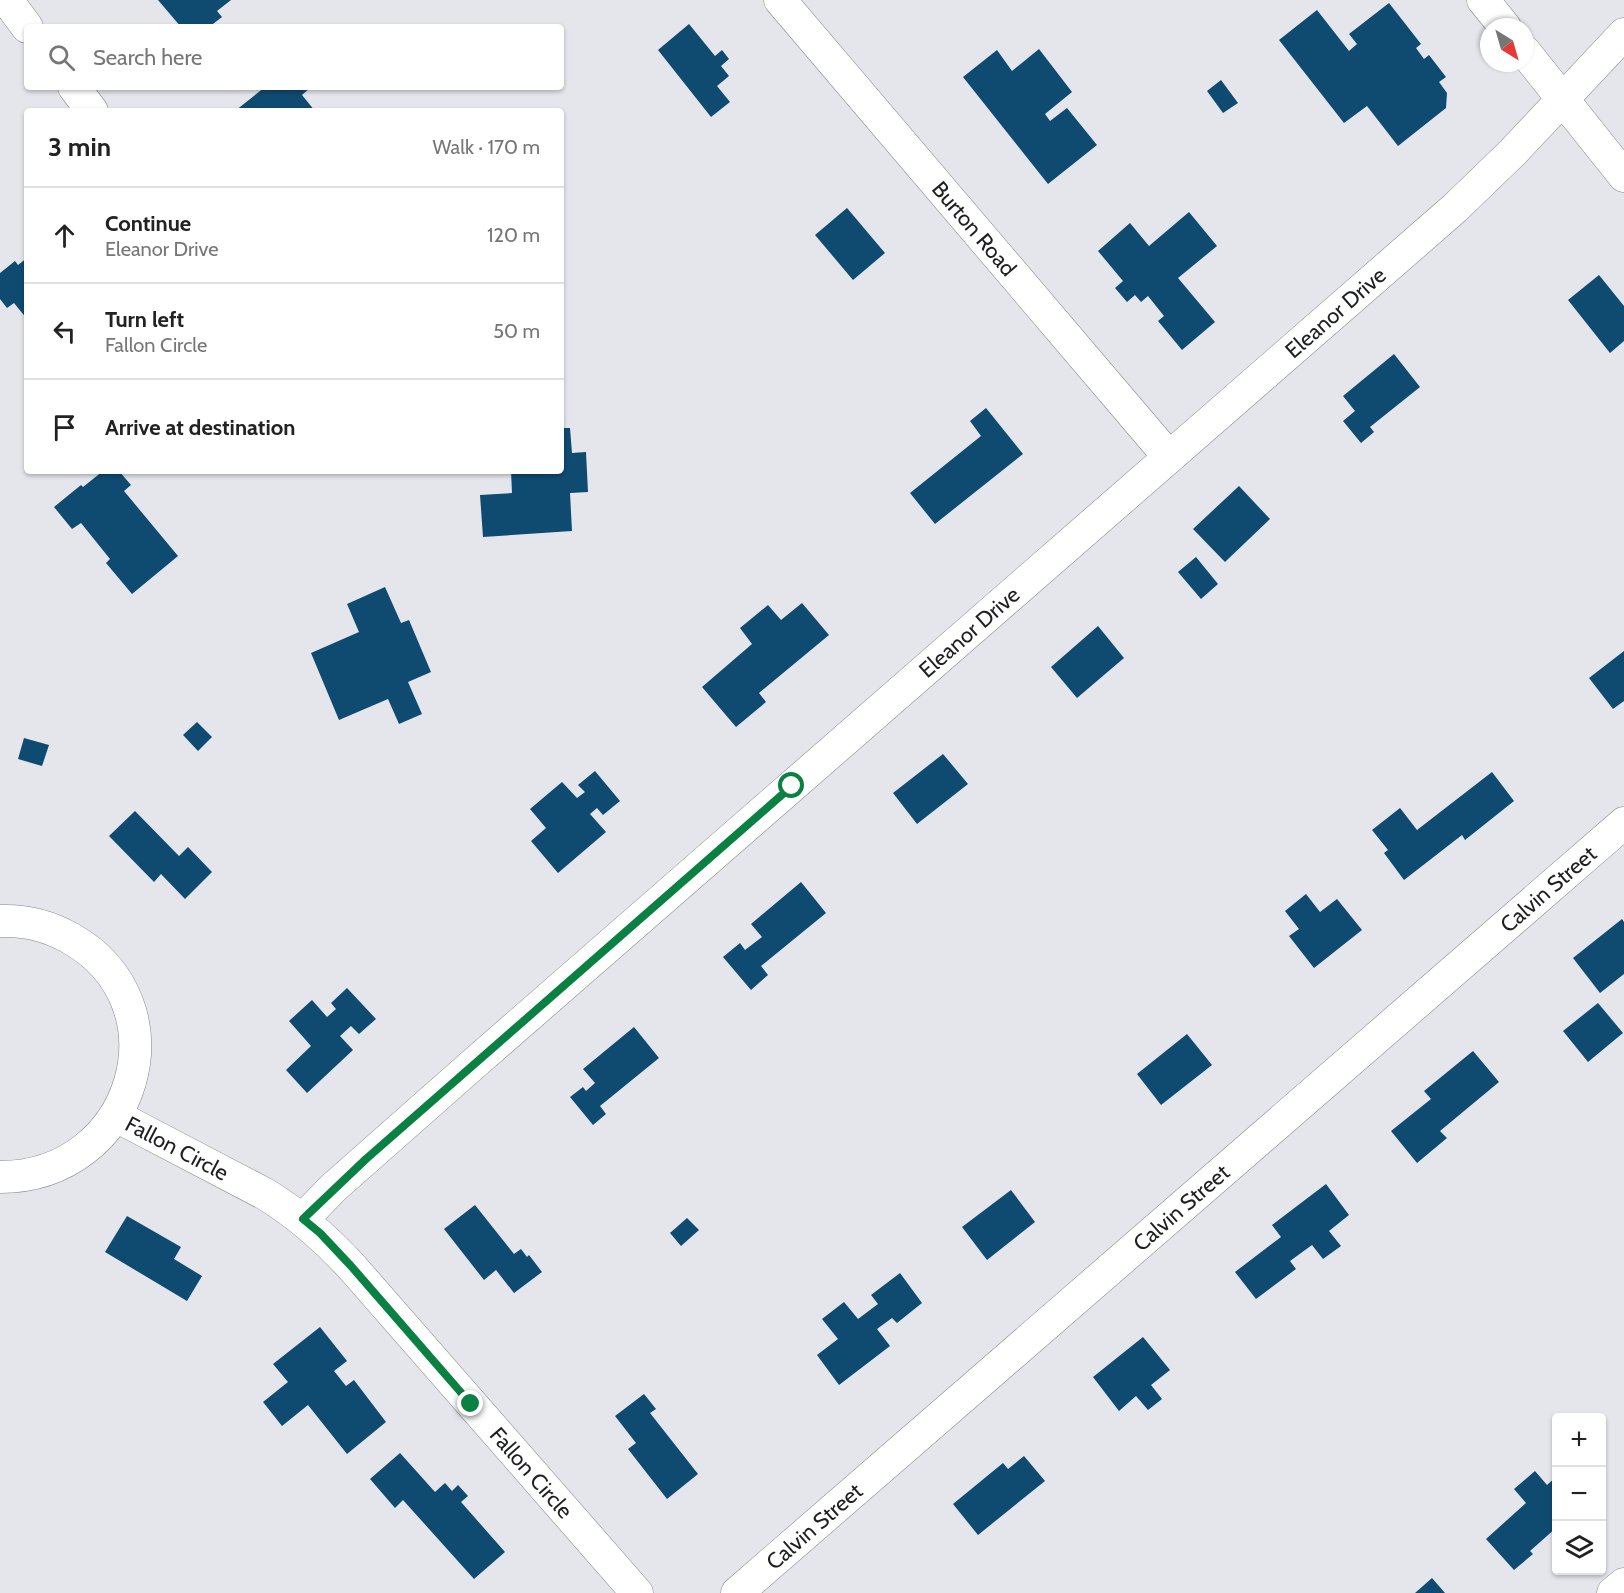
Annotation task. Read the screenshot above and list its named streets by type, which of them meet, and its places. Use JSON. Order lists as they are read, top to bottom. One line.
{"streets":{"street":["Burton Road","Eleanor Drive","Calvin Street","Fallon Circle"]},"crossings":[["Burton Road","Eleanor Drive"],["Eleanor Drive","Fallon Circle"]],"north":"bottom right","page":{"search":"Search here","heading":["3 min","Walk · 170 m"],"list":[["Continue","Eleanor Drive","120 m"],["Turn left","Fallon Circle","50 m"],"Arrive at destination"],"map_buttons":["+","−"]}}
